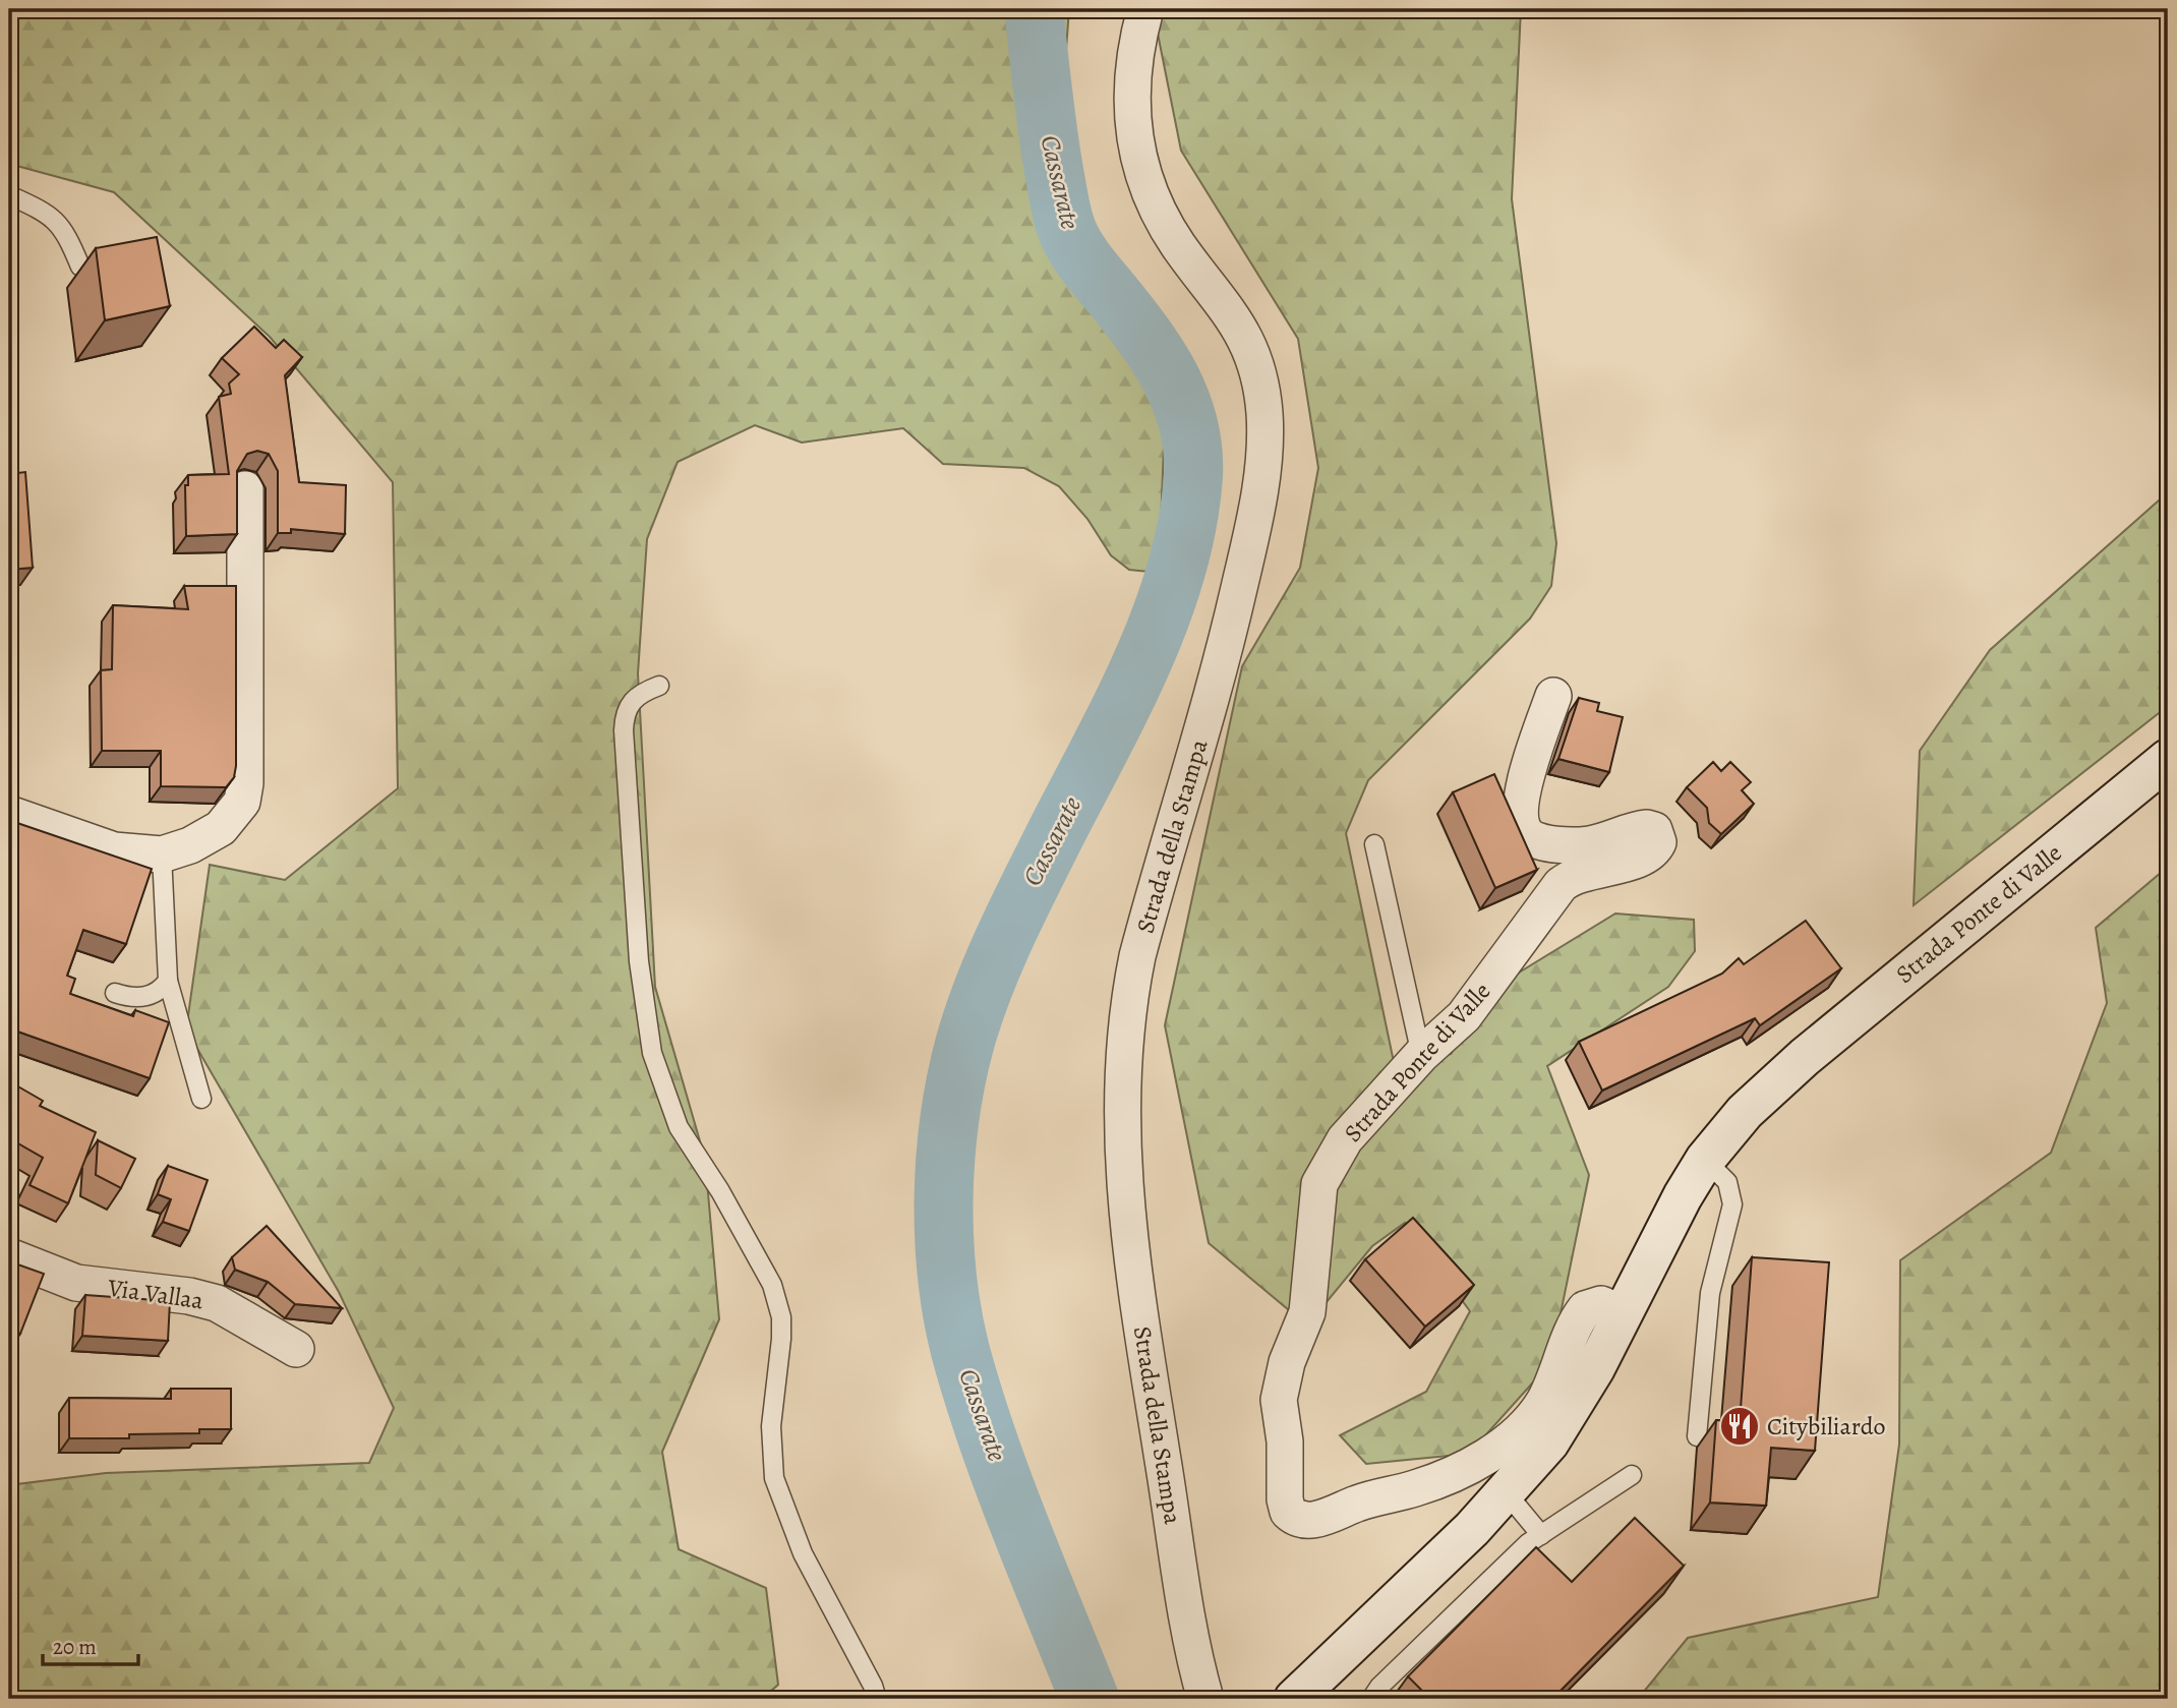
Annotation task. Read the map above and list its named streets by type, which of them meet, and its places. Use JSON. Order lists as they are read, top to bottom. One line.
{"streets":{"street":["Strada della Stampa","Strada Ponte di Valle","Via Vallaa"]},"water":["Cassarate"],"places":{"restaurant":["Citybiliardo"]},"scale_bar":"20 m"}
